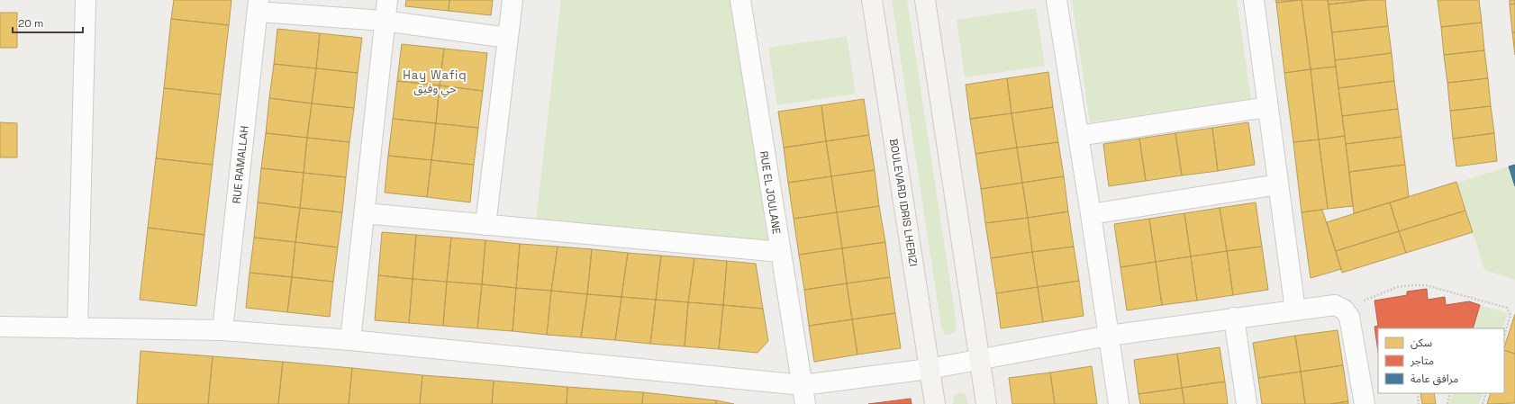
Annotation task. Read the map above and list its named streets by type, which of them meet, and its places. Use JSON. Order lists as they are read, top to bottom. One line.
{"streets":{"main road":["BOULEVARD IDRIS LHERIZI"],"street":["RUE RAMALLAH","RUE EL JOULANE"]},"districts":["Hay Wafiq حي وفيق"],"legend":["سكن","متاجر","مرافق عامة"],"scale_bar":"20 m"}
